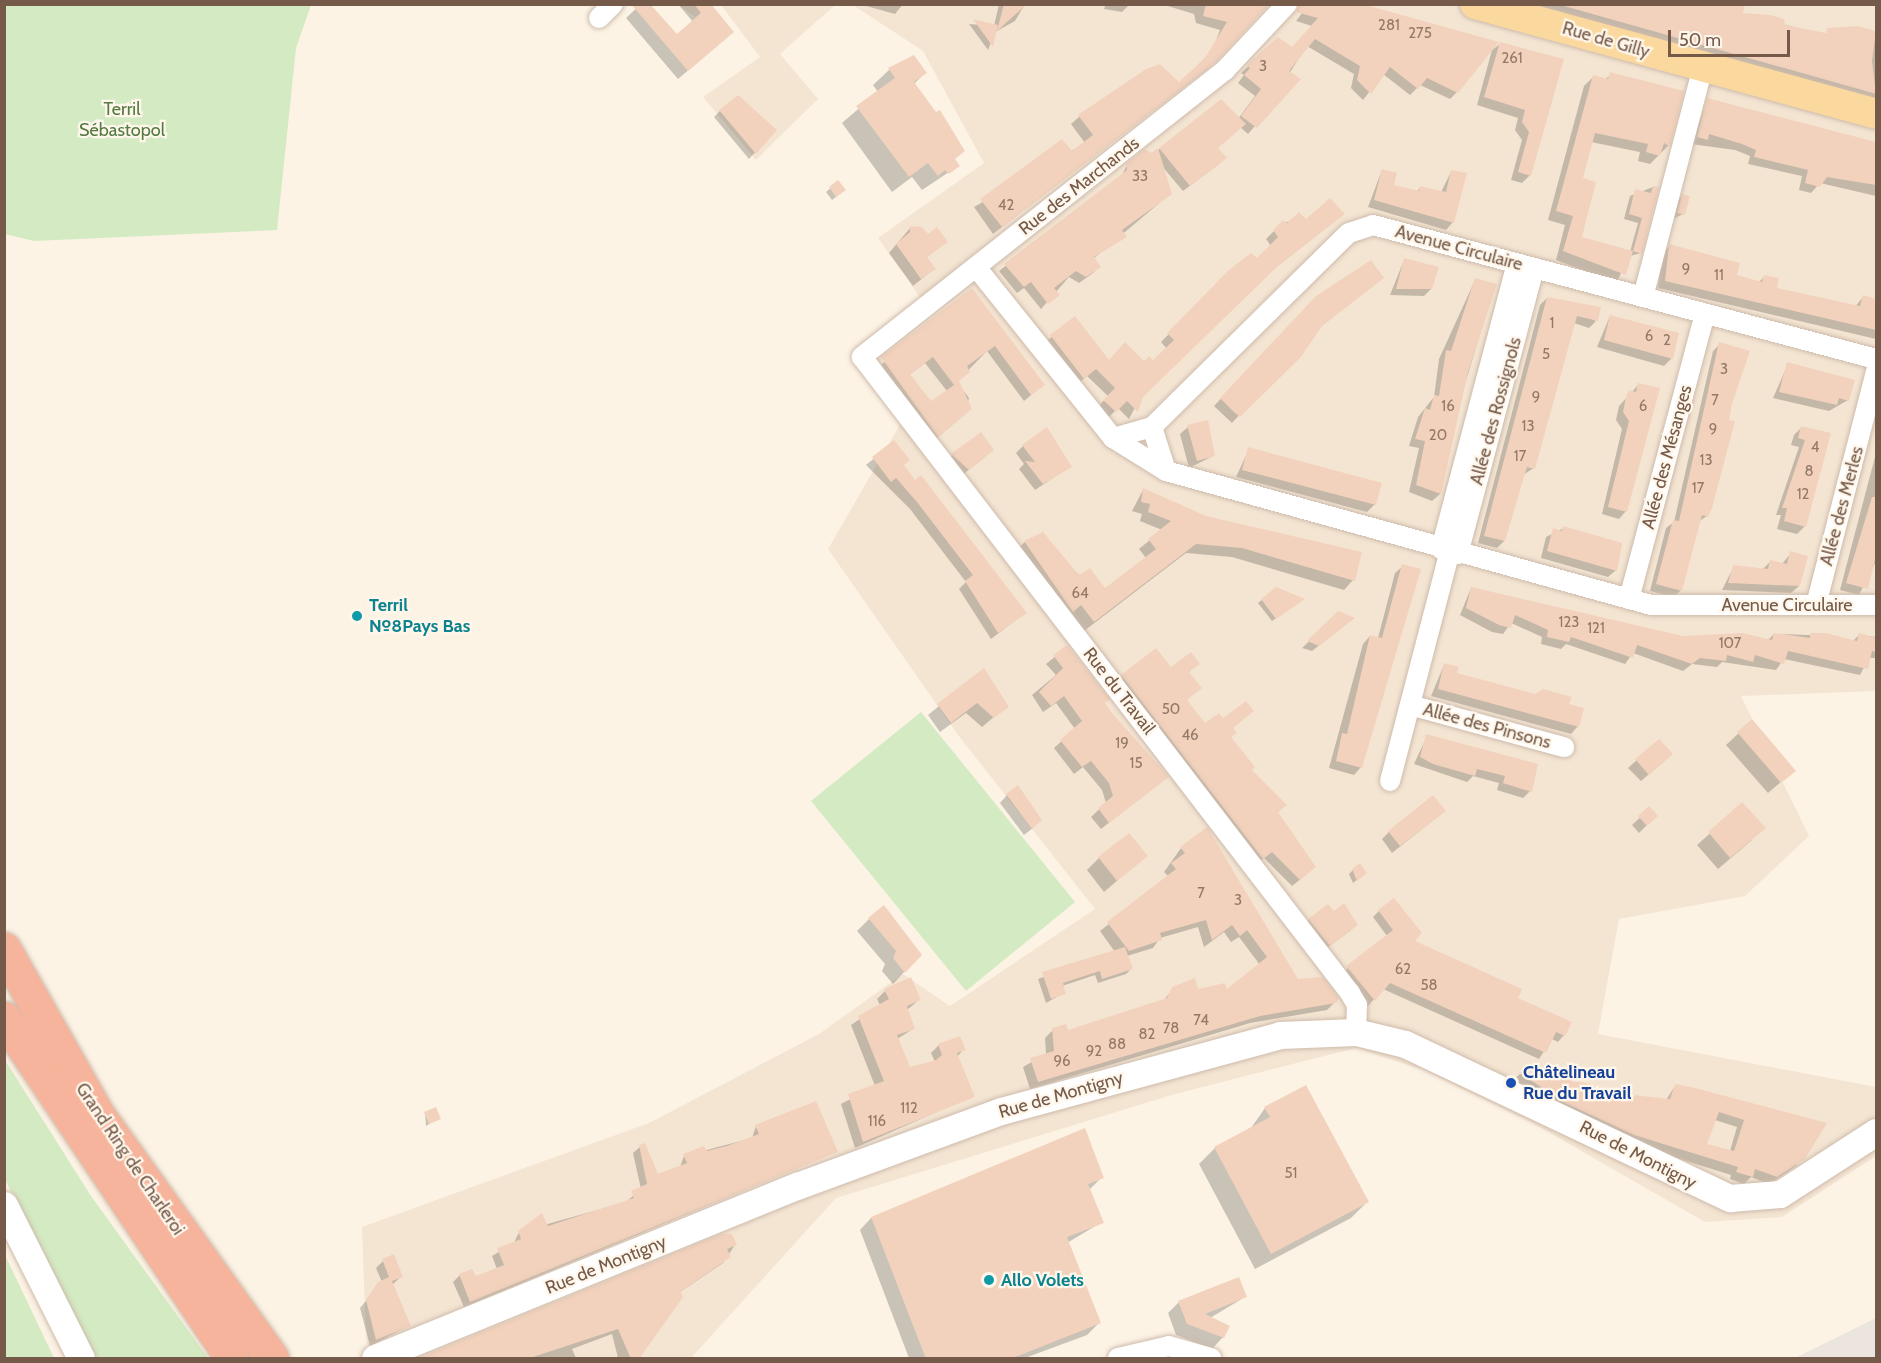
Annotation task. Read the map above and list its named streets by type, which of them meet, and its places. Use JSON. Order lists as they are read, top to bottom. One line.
{"streets":{"highway":["Grand Ring de Charleroi"],"main road":["Rue de Gilly","Rue de Montigny"],"street":["Rue des Marchands","Avenue Circulaire","Allée des Rossignols","Allée des Mésanges","Allée des Merles","Rue du Travail","Allée des Pinsons"]},"crossings":[["Rue des Marchands","Avenue Circulaire"],["Rue des Marchands","Rue du Travail"],["Avenue Circulaire","Allée des Rossignols"],["Avenue Circulaire","Allée des Mésanges"],["Avenue Circulaire","Allée des Merles"],["Allée des Rossignols","Allée des Pinsons"],["Rue du Travail","Rue de Montigny"]],"parks":["Terril Sébastopol"],"places":["Terril №8Pays Bas","Châtelineau Rue du Travail","Allo Volets"],"house_numbers":["281","275","261","3","33","42","9","11","1","6","2","5","3","9","7","16","6","13","9","20","4","17","13","8","17","12","64","123","121","107","50","46","19","15","7","3","62","58","74","78","82","88","92","96","112","116","51"],"scale_bar":"50 m"}
